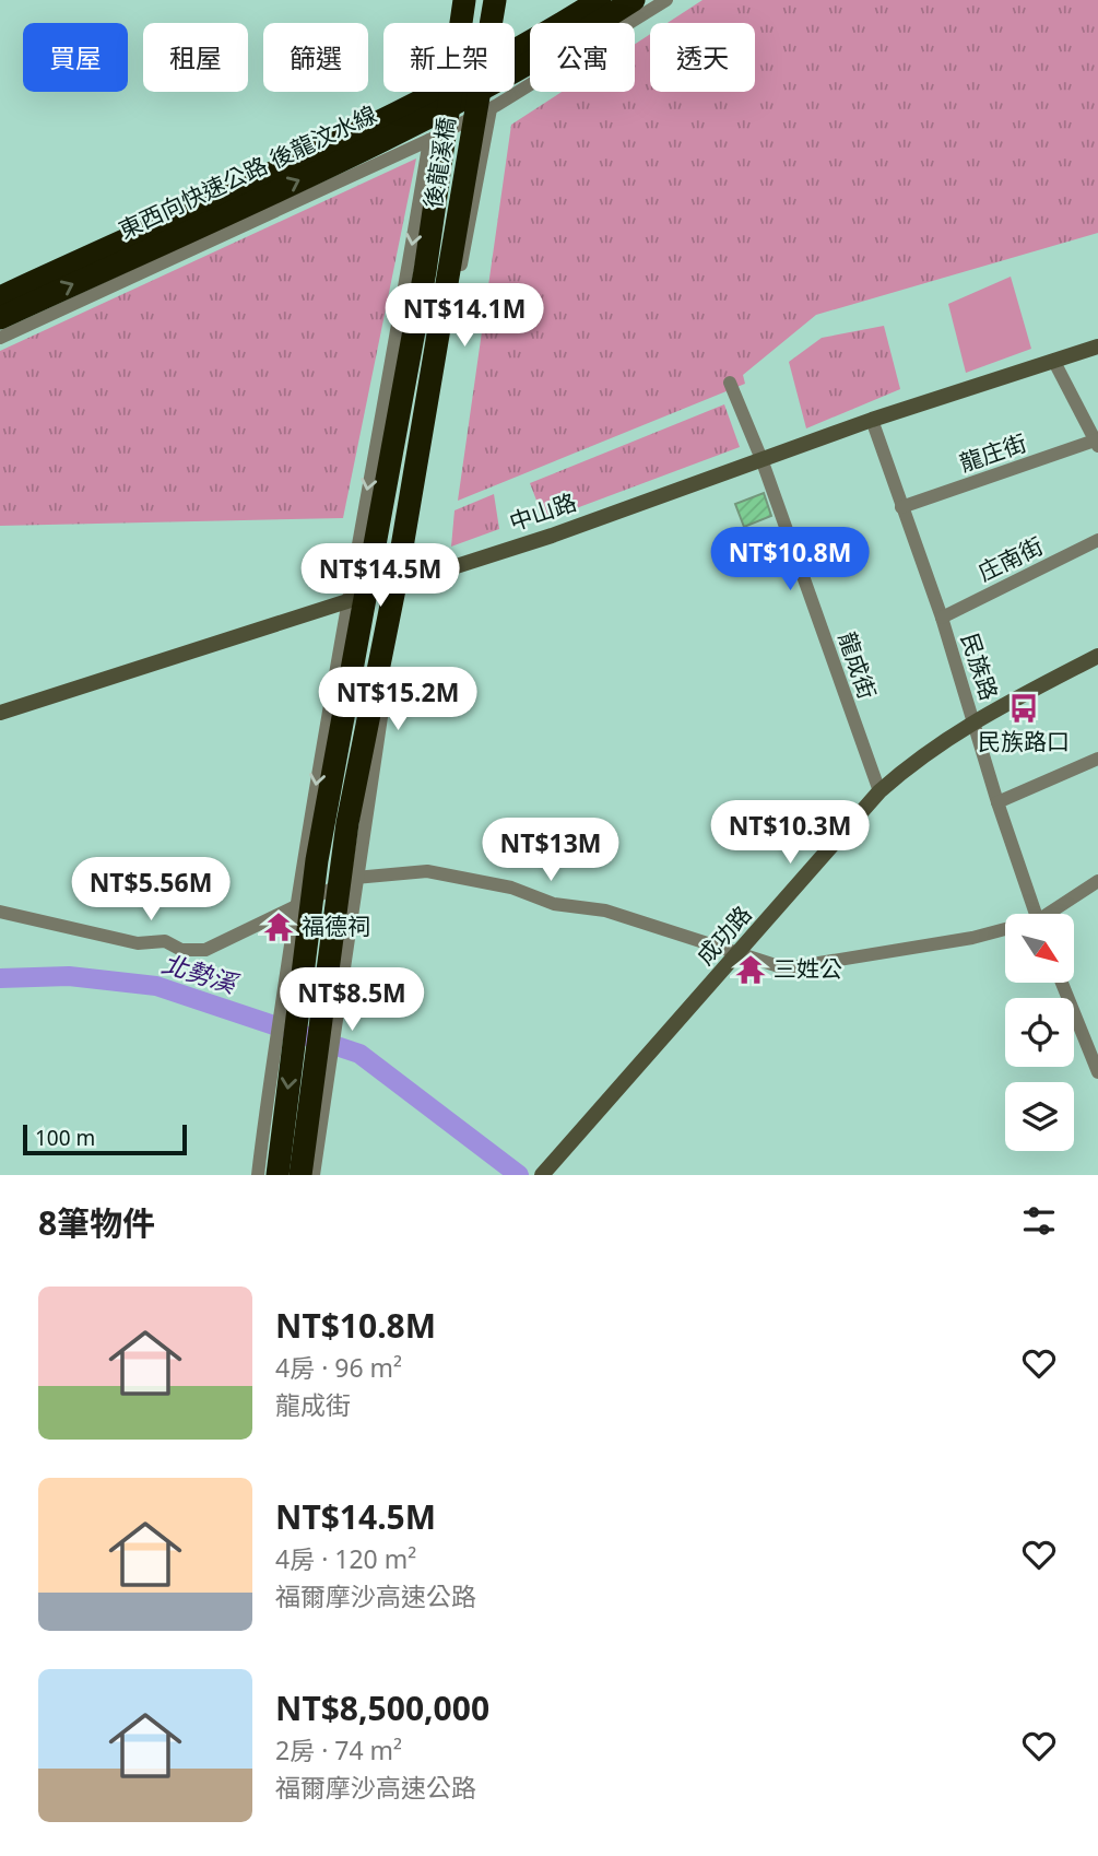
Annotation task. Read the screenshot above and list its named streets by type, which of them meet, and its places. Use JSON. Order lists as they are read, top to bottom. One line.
{"streets":{"highway":["後龍溪橋","東西向快速公路 後龍汶水線"],"main road":["中山路","成功路"],"street":["龍庄街","庄南街","龍成街","民族路"]},"crossings":[["龍庄街","民族路"],["中山路","龍成街"],["中山路","民族路"],["庄南街","民族路"],["龍成街","成功路"],["民族路","成功路"]],"water":["北勢溪"],"places":{"bus stop":["民族路口"],"temple":["福德祠","三姓公"]},"scale_bar":"100 m","north":"bottom right","page":{"chip":["買屋","租屋","篩選","新上架","公寓","透天"],"price":["NT$14.1M","NT$10.8M","NT$14.5M","NT$15.2M","NT$10.3M","NT$13M","NT$5.56M","NT$8.5M"],"scale":"100 m","heading":"8筆物件","list":[{"name":"NT$10.8M","note":"4房 · 96 m² · 龍成街"},{"name":"NT$14.5M","note":"4房 · 120 m² · 福爾摩沙高速公路"},{"name":"NT$8,500,000","note":"2房 · 74 m² · 福爾摩沙高速公路"}]}}
